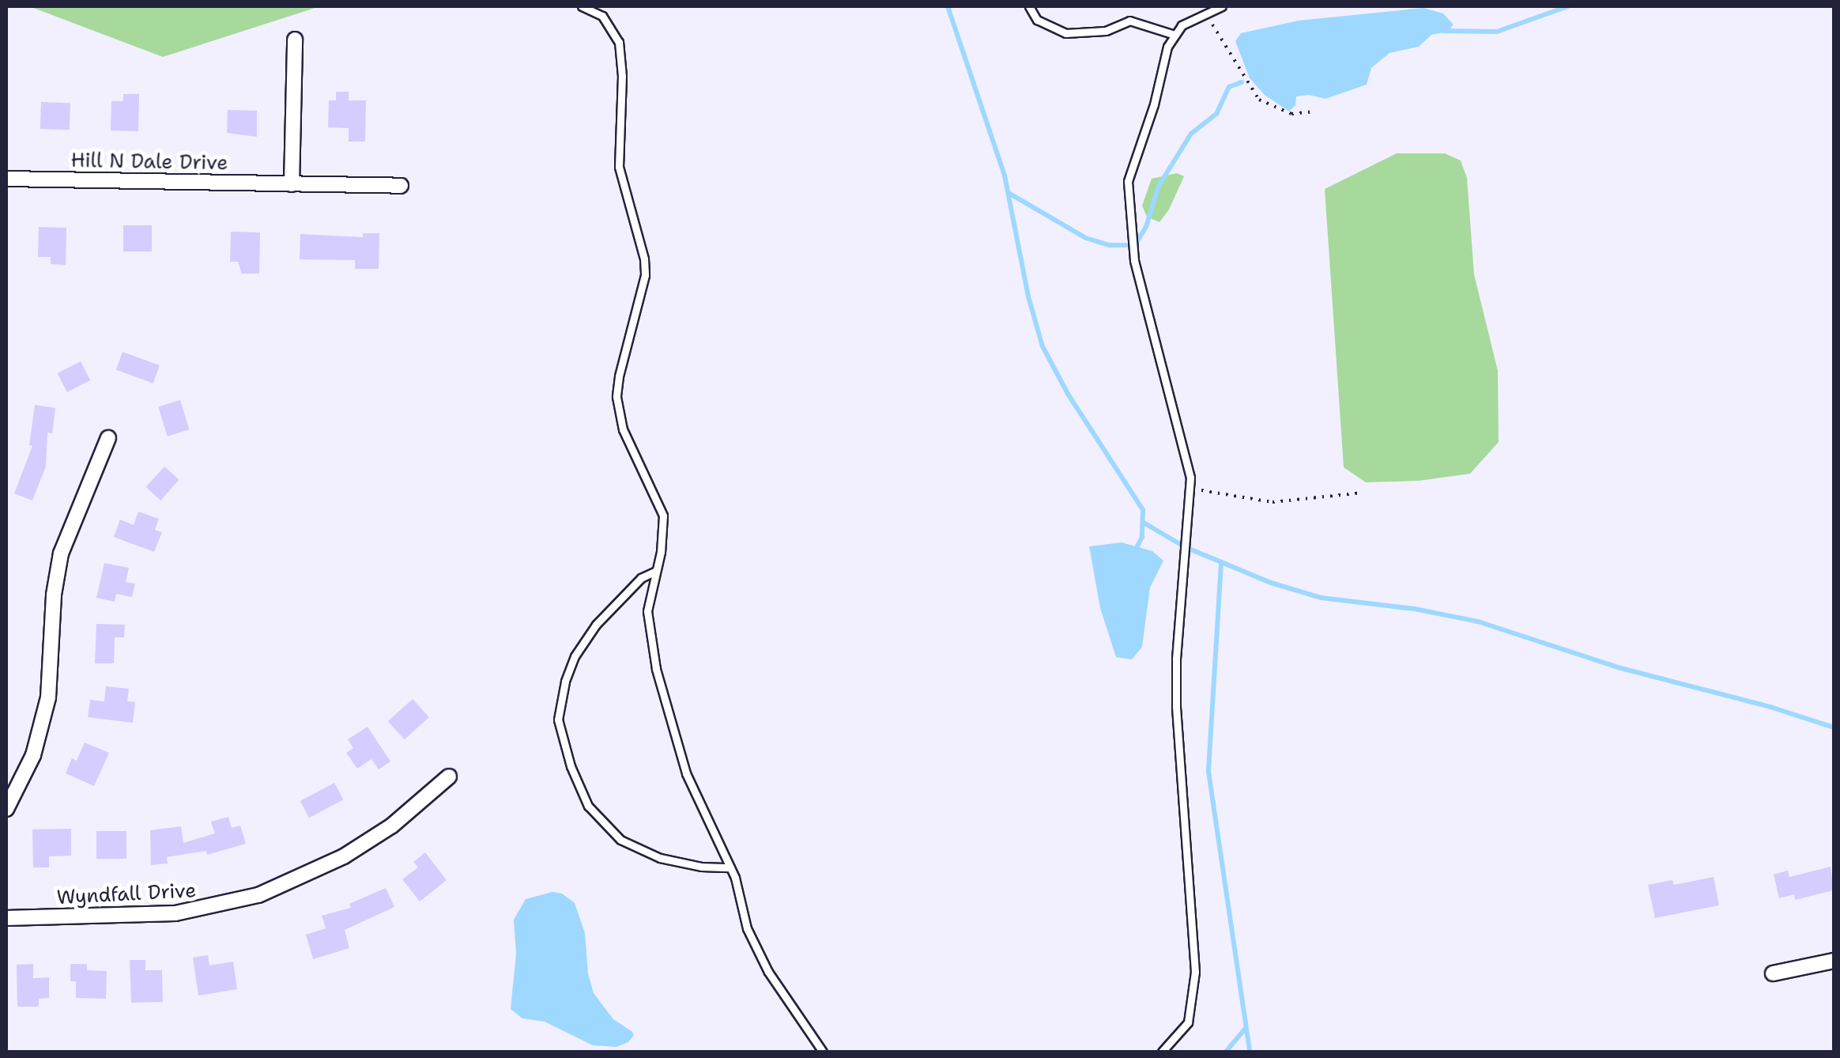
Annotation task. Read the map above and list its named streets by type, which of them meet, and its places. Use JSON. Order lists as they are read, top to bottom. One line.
{"streets":{"street":["Hill N Dale Drive","Wyndfall Drive"]}}
